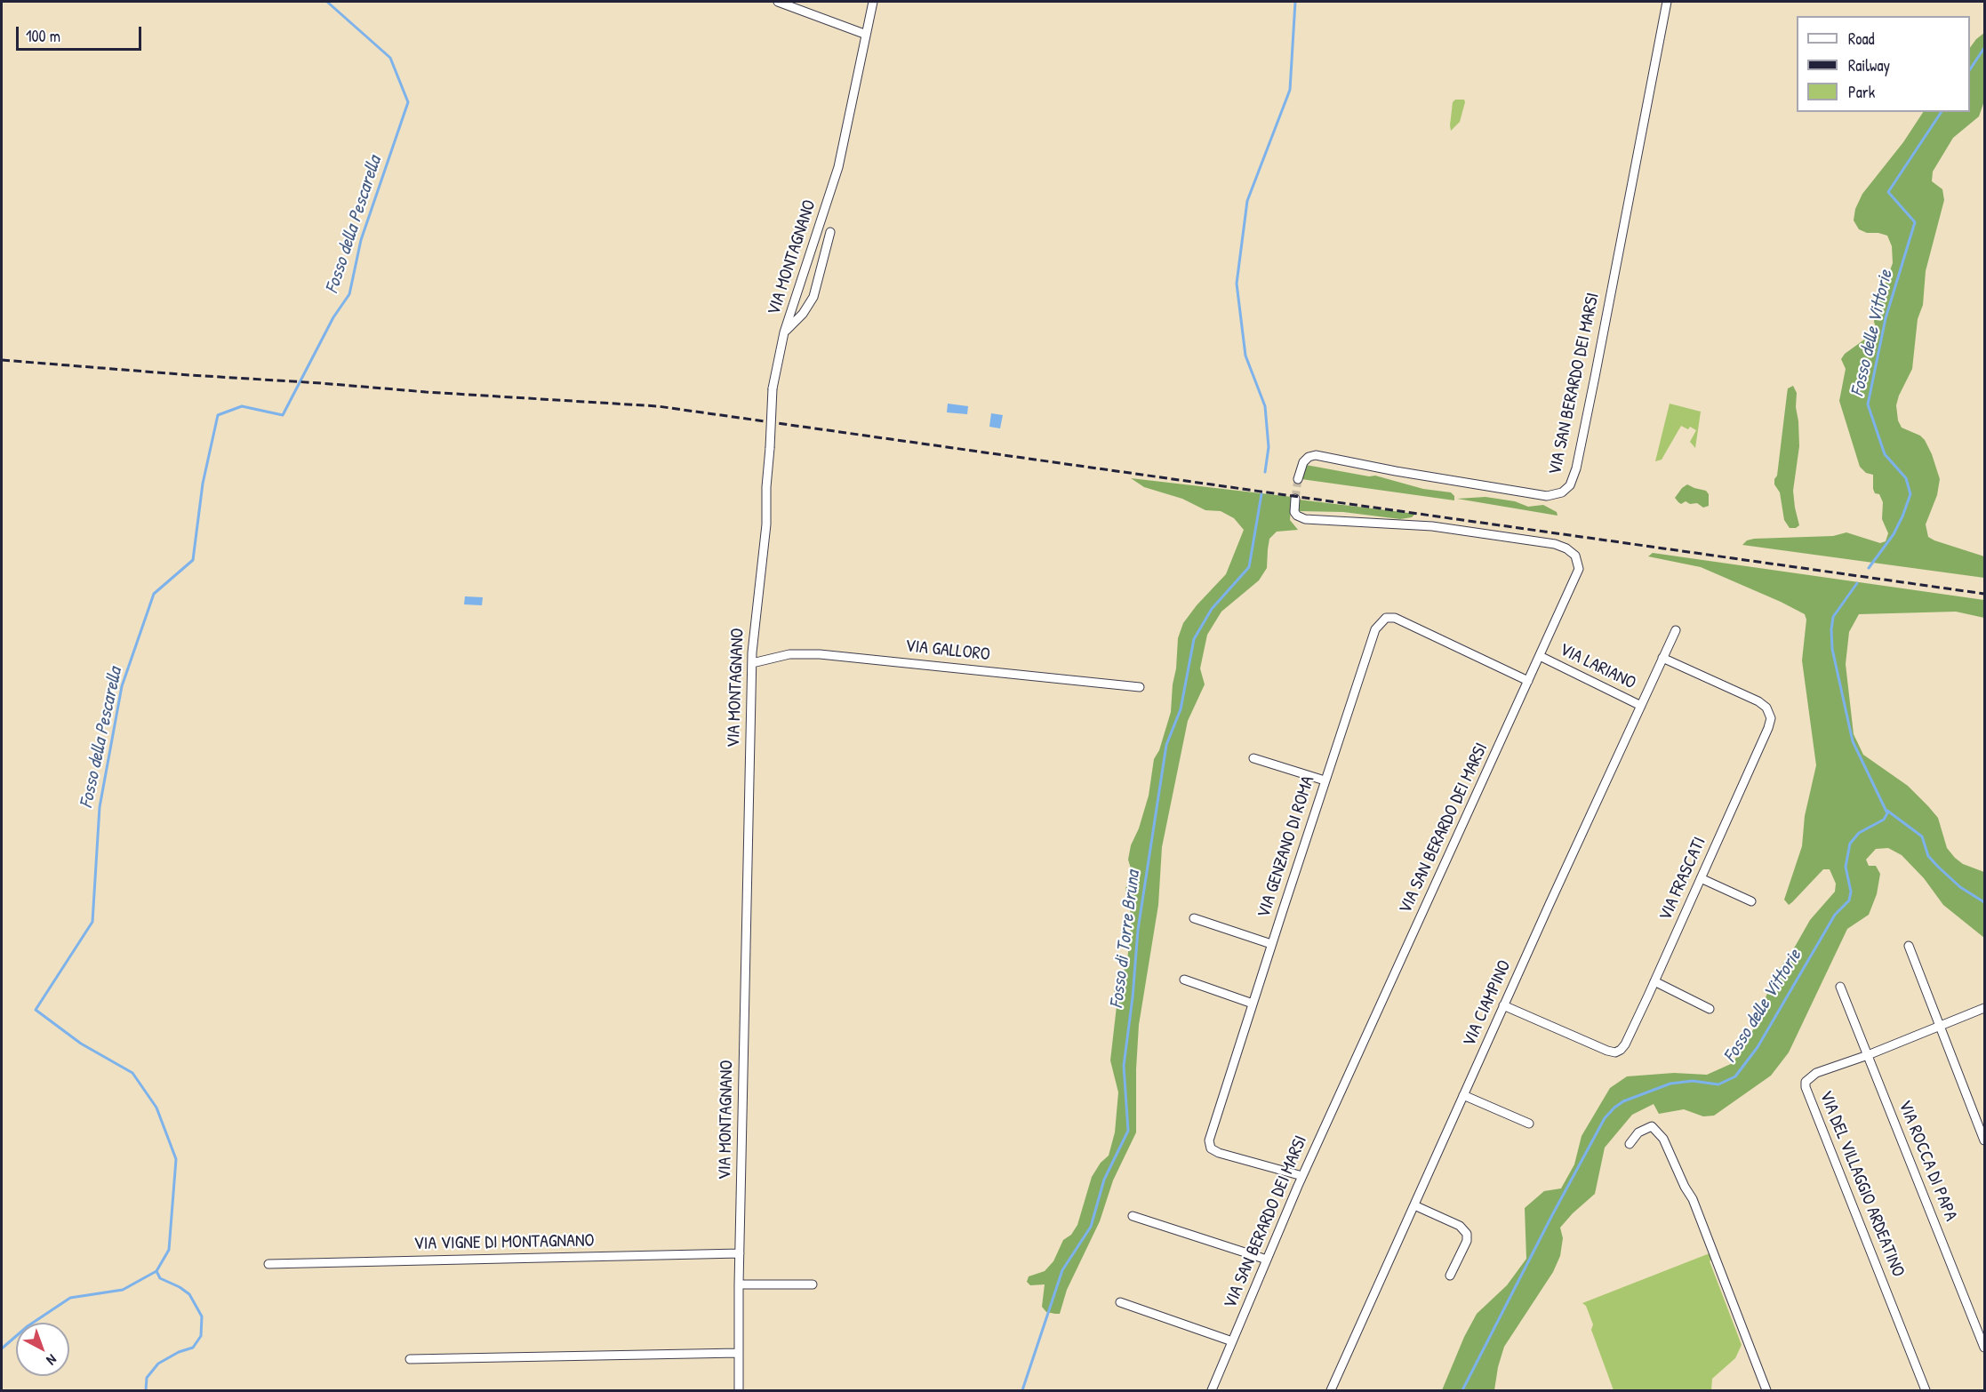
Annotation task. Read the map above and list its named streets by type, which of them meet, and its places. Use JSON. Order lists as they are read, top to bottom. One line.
{"streets":{"street":["VIA MONTAGNANO","VIA SAN BERARDO DEI MARSI","VIA GALLORO","VIA LARIANO","VIA GENZANO DI ROMA","VIA FRASCATI","VIA CIAMPINO","VIA ROCCA DI PAPA","VIA DEL VILLAGGIO ARDEATINO","VIA VIGNE DI MONTAGNANO"]},"crossings":[["VIA MONTAGNANO","VIA GALLORO"],["VIA MONTAGNANO","VIA VIGNE DI MONTAGNANO"],["VIA SAN BERARDO DEI MARSI","VIA LARIANO"],["VIA SAN BERARDO DEI MARSI","VIA GENZANO DI ROMA"],["VIA LARIANO","VIA CIAMPINO"],["VIA FRASCATI","VIA CIAMPINO"],["VIA ROCCA DI PAPA","VIA DEL VILLAGGIO ARDEATINO"]],"water":["Fosso della Pescarella","Fosso delle Vittorie","Fosso di Torre Bruna"],"legend":["Road","Railway","Park"],"scale_bar":"100 m","north":"bottom right"}
